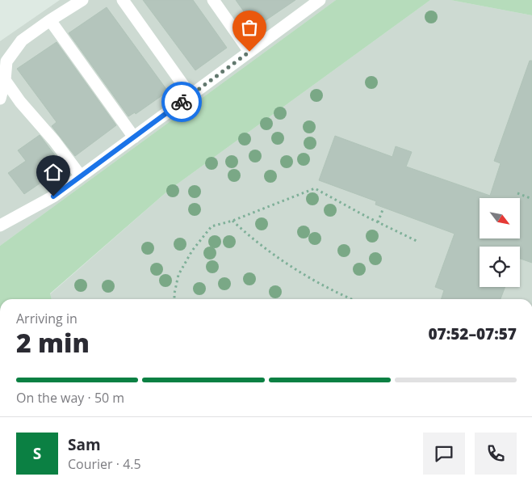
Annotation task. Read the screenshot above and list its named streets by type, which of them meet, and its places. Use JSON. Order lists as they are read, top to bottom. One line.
{"north":"bottom right","page":{"heading":["2 min","Arriving in","07:52–07:57"],"panel":["Sam","Courier · 4.5"],"bar":"On the way · 50 m","round":"S"}}
